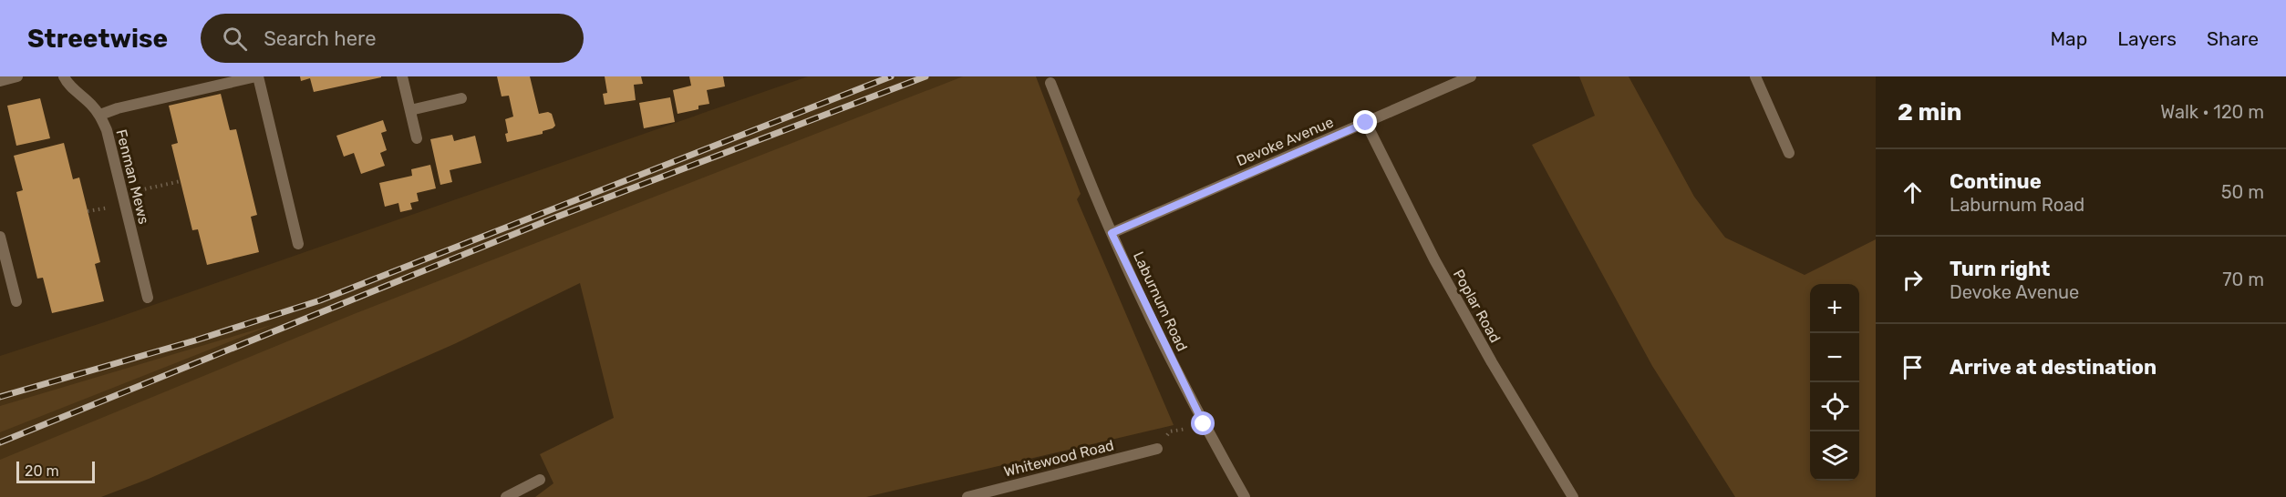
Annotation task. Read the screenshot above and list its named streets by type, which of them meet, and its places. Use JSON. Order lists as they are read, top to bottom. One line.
{"streets":{"street":["Devoke Avenue","Fenman Mews","Laburnum Road","Poplar Road","Whitewood Road"]},"crossings":[["Devoke Avenue","Laburnum Road"],["Devoke Avenue","Poplar Road"]],"scale_bar":"20 m","page":{"header":"Streetwise","search":"Search here","nav":["Map","Layers","Share"],"heading":["2 min","Walk · 120 m"],"list":[["Continue","Laburnum Road","50 m"],["Turn right","Devoke Avenue","70 m"],"Arrive at destination"],"map_buttons":["+","−"],"scale":"20 m"}}
